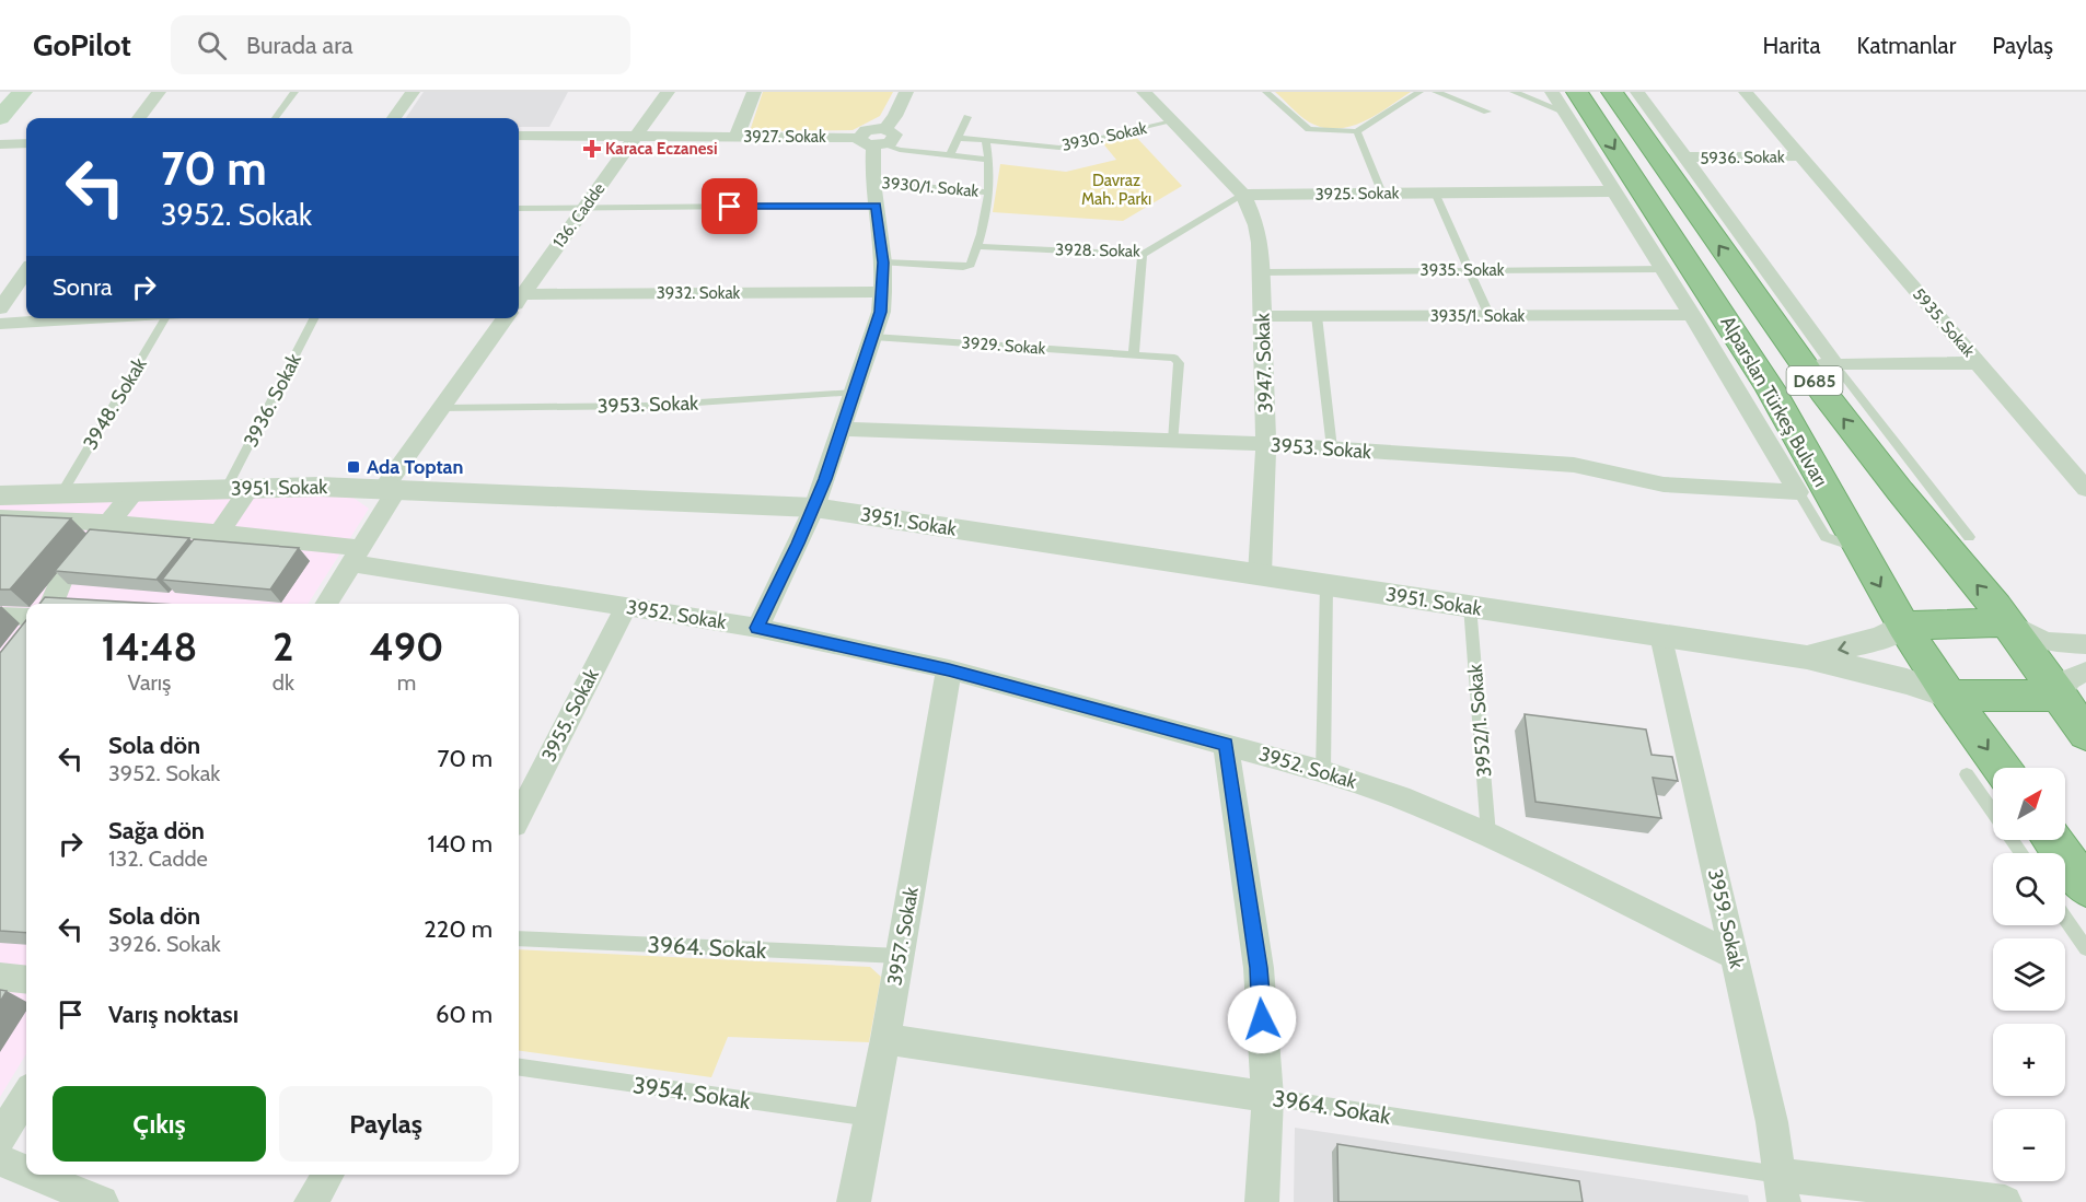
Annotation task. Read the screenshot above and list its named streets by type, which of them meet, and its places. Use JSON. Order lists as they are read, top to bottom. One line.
{"streets":{"highway":["D685","Alparslan Türkeş Bulvarı"],"street":["3927. Sokak","5936. Sokak","3925. Sokak","136. Cadde","3932. Sokak","3935/1. Sokak","5935. Sokak","3947. Sokak","3953. Sokak","3951. Sokak","3952. Sokak","3955. Sokak","3959. Sokak","3957. Sokak","3964. Sokak"],"lane":["3930. Sokak","3930/1. Sokak","3928. Sokak","3935. Sokak","3929. Sokak","3936. Sokak","3948. Sokak","3952/1. Sokak","3954. Sokak"]},"crossings":[["3927. Sokak","136. Cadde"],["5936. Sokak","5935. Sokak"],["3925. Sokak","3928. Sokak"],["3925. Sokak","3947. Sokak"],["3928. Sokak","3947. Sokak"],["3935. Sokak","3947. Sokak"],["3935/1. Sokak","3947. Sokak"],["3929. Sokak","3953. Sokak"],["3947. Sokak","3953. Sokak"],["3947. Sokak","3951. Sokak"],["3936. Sokak","3951. Sokak"],["Alparslan Türkeş Bulvarı","3951. Sokak"],["3948. Sokak","3951. Sokak"],["3951. Sokak","3952/1. Sokak"],["3951. Sokak","3959. Sokak"],["3952. Sokak","3955. Sokak"],["3952. Sokak","3952/1. Sokak"],["3952. Sokak","3959. Sokak"],["3952. Sokak","3957. Sokak"],["3959. Sokak","3964. Sokak"],["3957. Sokak","3964. Sokak"],["3957. Sokak","3954. Sokak"]],"parks":["Davraz Mah. Parkı"],"places":{"health":["Karaca Eczanesi"],"transit":["Ada Toptan"]},"north":"top right","page":{"header":"GoPilot","search":"Burada ara","nav":["Harita","Katmanlar","Paylaş"],"turn":["70 m","3952. Sokak"],"then":"Sonra","eta":["14:48","Varış","2","dk","490","m"],"list":[{"name":"Sola dön","note":"3952. Sokak","value":"70 m"},{"name":"Sağa dön","note":"132. Cadde","value":"140 m"},{"name":"Sola dön","note":"3926. Sokak","value":"220 m"},{"name":"Varış noktası","value":"60 m"}],"map_buttons":["+","−"],"buttons":["Çıkış","Paylaş"]}}
